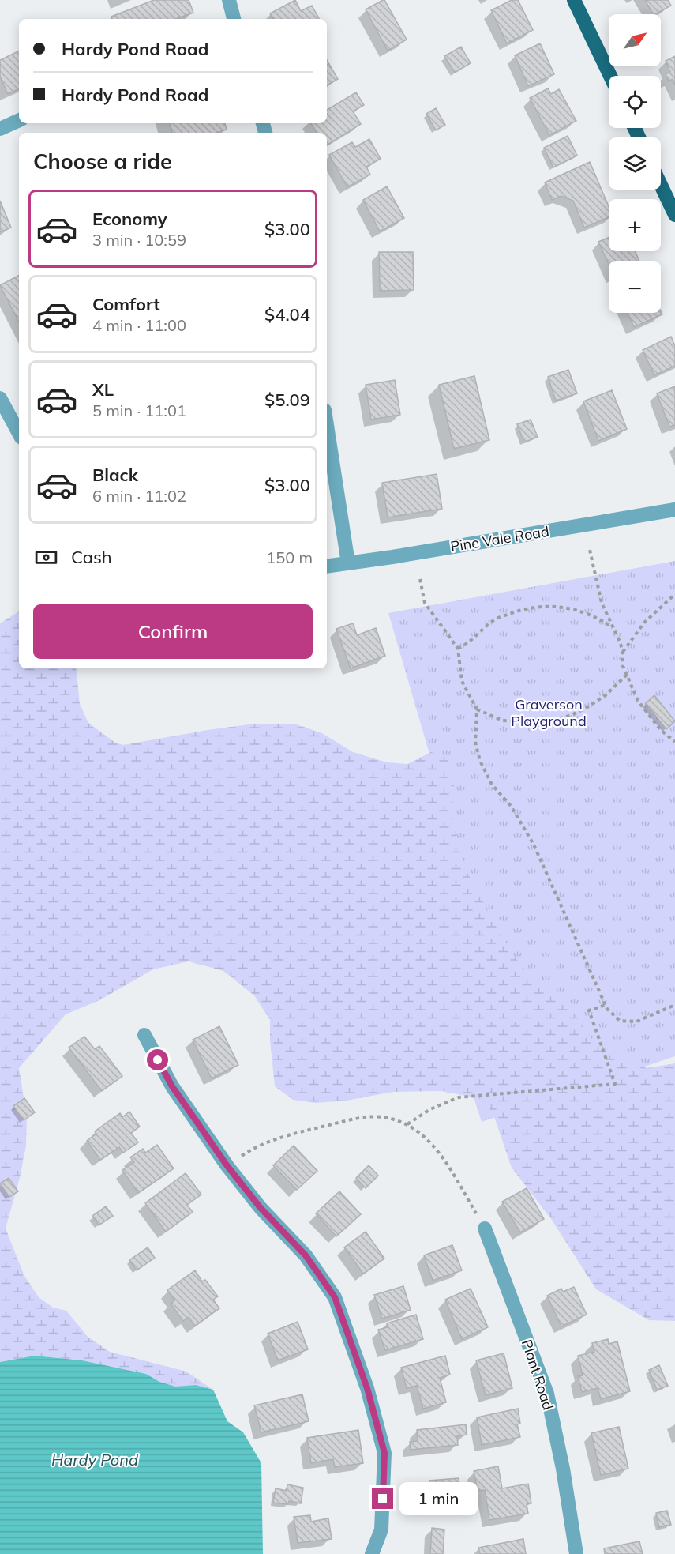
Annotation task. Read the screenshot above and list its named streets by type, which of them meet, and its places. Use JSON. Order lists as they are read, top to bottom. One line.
{"streets":{"street":["Pine Vale Road","Plant Road"]},"water":["Hardy Pond"],"parks":["Graverson Playground"],"north":"top right","page":{"map_buttons":["+","−"],"banner":["Hardy Pond Road","Hardy Pond Road"],"heading":"Choose a ride","list":[{"name":"Economy","note":"3 min · 10:59","value":"$3.00"},{"name":"Comfort","note":"4 min · 11:00","value":"$4.04"},{"name":"XL","note":"5 min · 11:01","value":"$5.09"},{"name":"Black","note":"6 min · 11:02","value":"$3.00"}],"pay":["Cash","150 m"],"buttons":"Confirm","bubble":"1 min"}}
